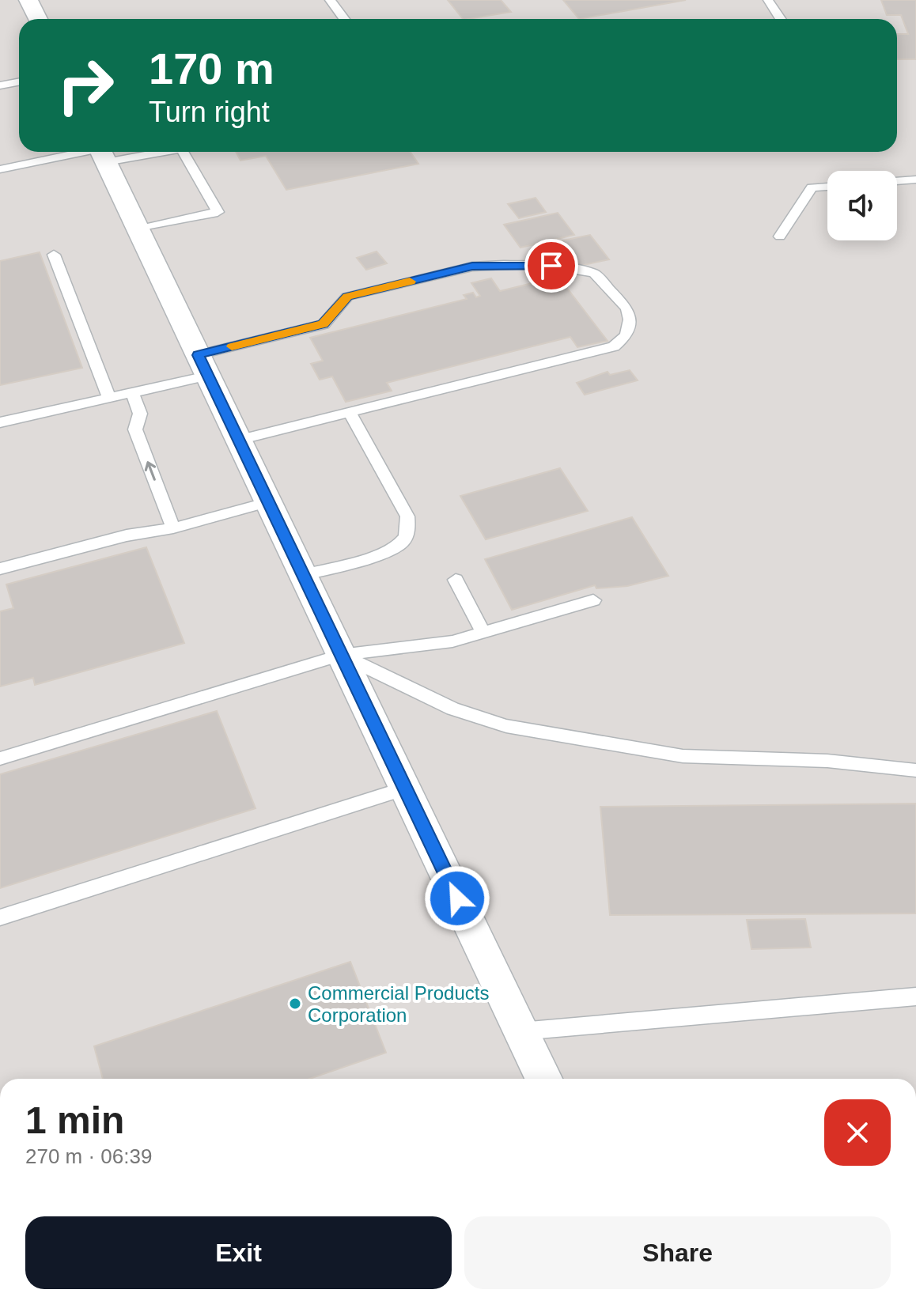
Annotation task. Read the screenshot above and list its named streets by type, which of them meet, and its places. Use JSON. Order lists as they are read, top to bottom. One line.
{"places":["Commercial Products Corporation"],"page":{"turn":["170 m","Turn right"],"heading":["1 min","270 m · 06:39"],"buttons":["Exit","Share"]}}
